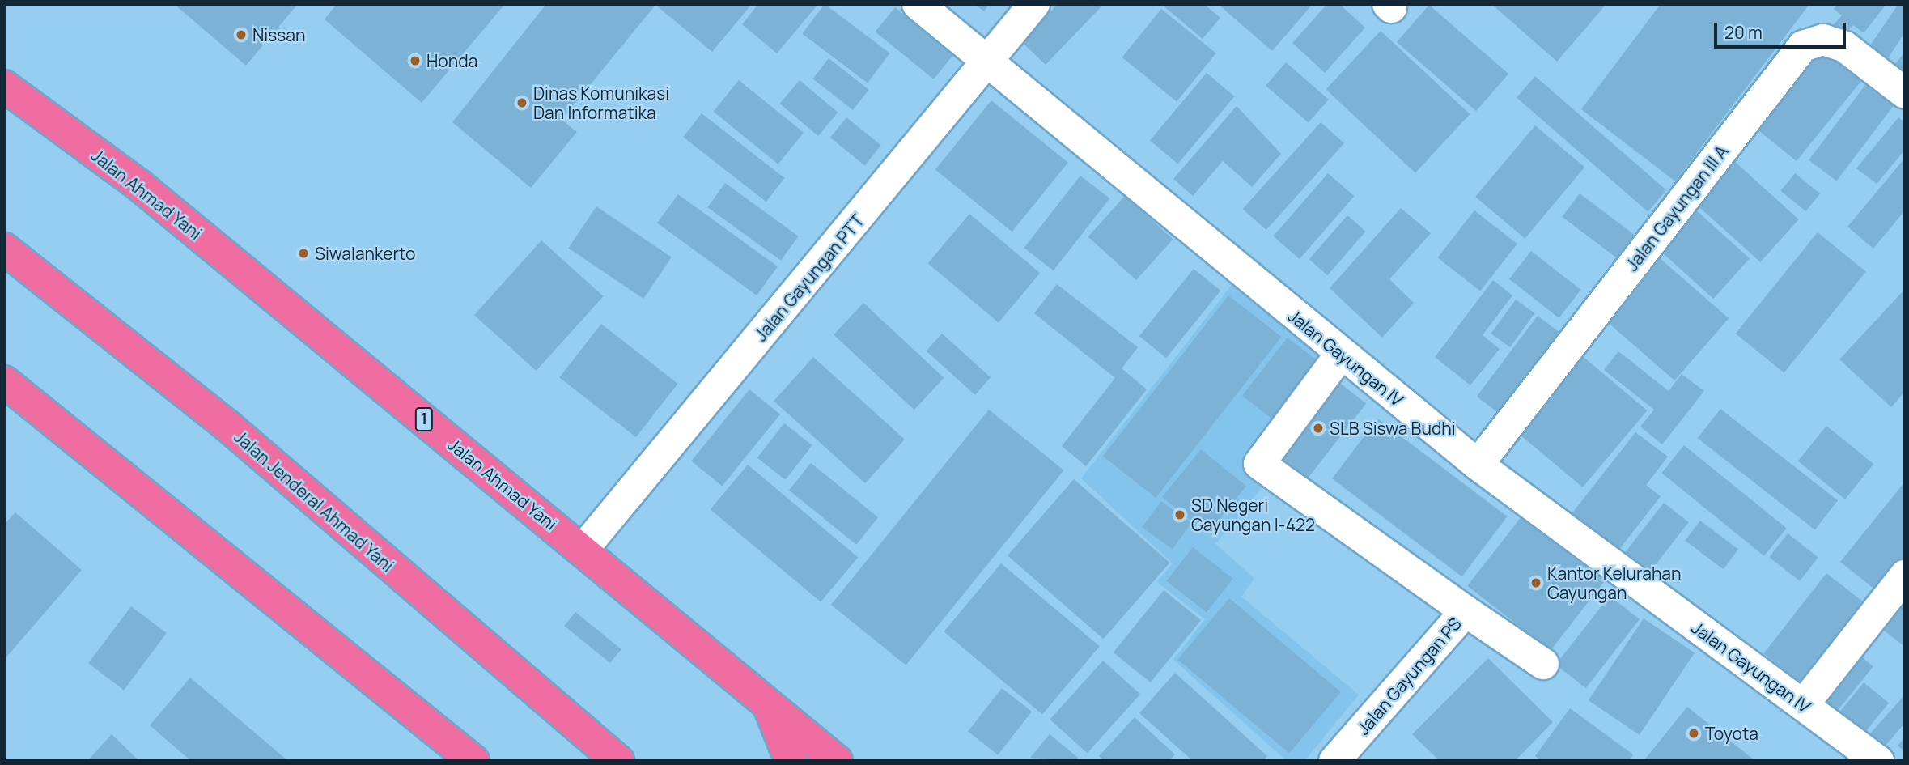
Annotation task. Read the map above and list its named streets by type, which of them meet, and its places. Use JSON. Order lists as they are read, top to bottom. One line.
{"streets":{"highway":["Jalan Ahmad Yani","1","Jalan Jenderal Ahmad Yani"],"street":["Jalan Gayungan III A","Jalan Gayungan PTT","Jalan Gayungan IV","Jalan Gayungan PS"]},"crossings":[["Jalan Ahmad Yani","Jalan Gayungan PTT"],["Jalan Gayungan III A","Jalan Gayungan IV"],["Jalan Gayungan PTT","Jalan Gayungan IV"]],"places":["Nissan","Honda","Dinas Komunikasi Dan Informatika","Siwalankerto","SLB Siswa Budhi","SD Negeri Gayungan I-422","Kantor Kelurahan Gayungan","Toyota"],"scale_bar":"20 m"}
